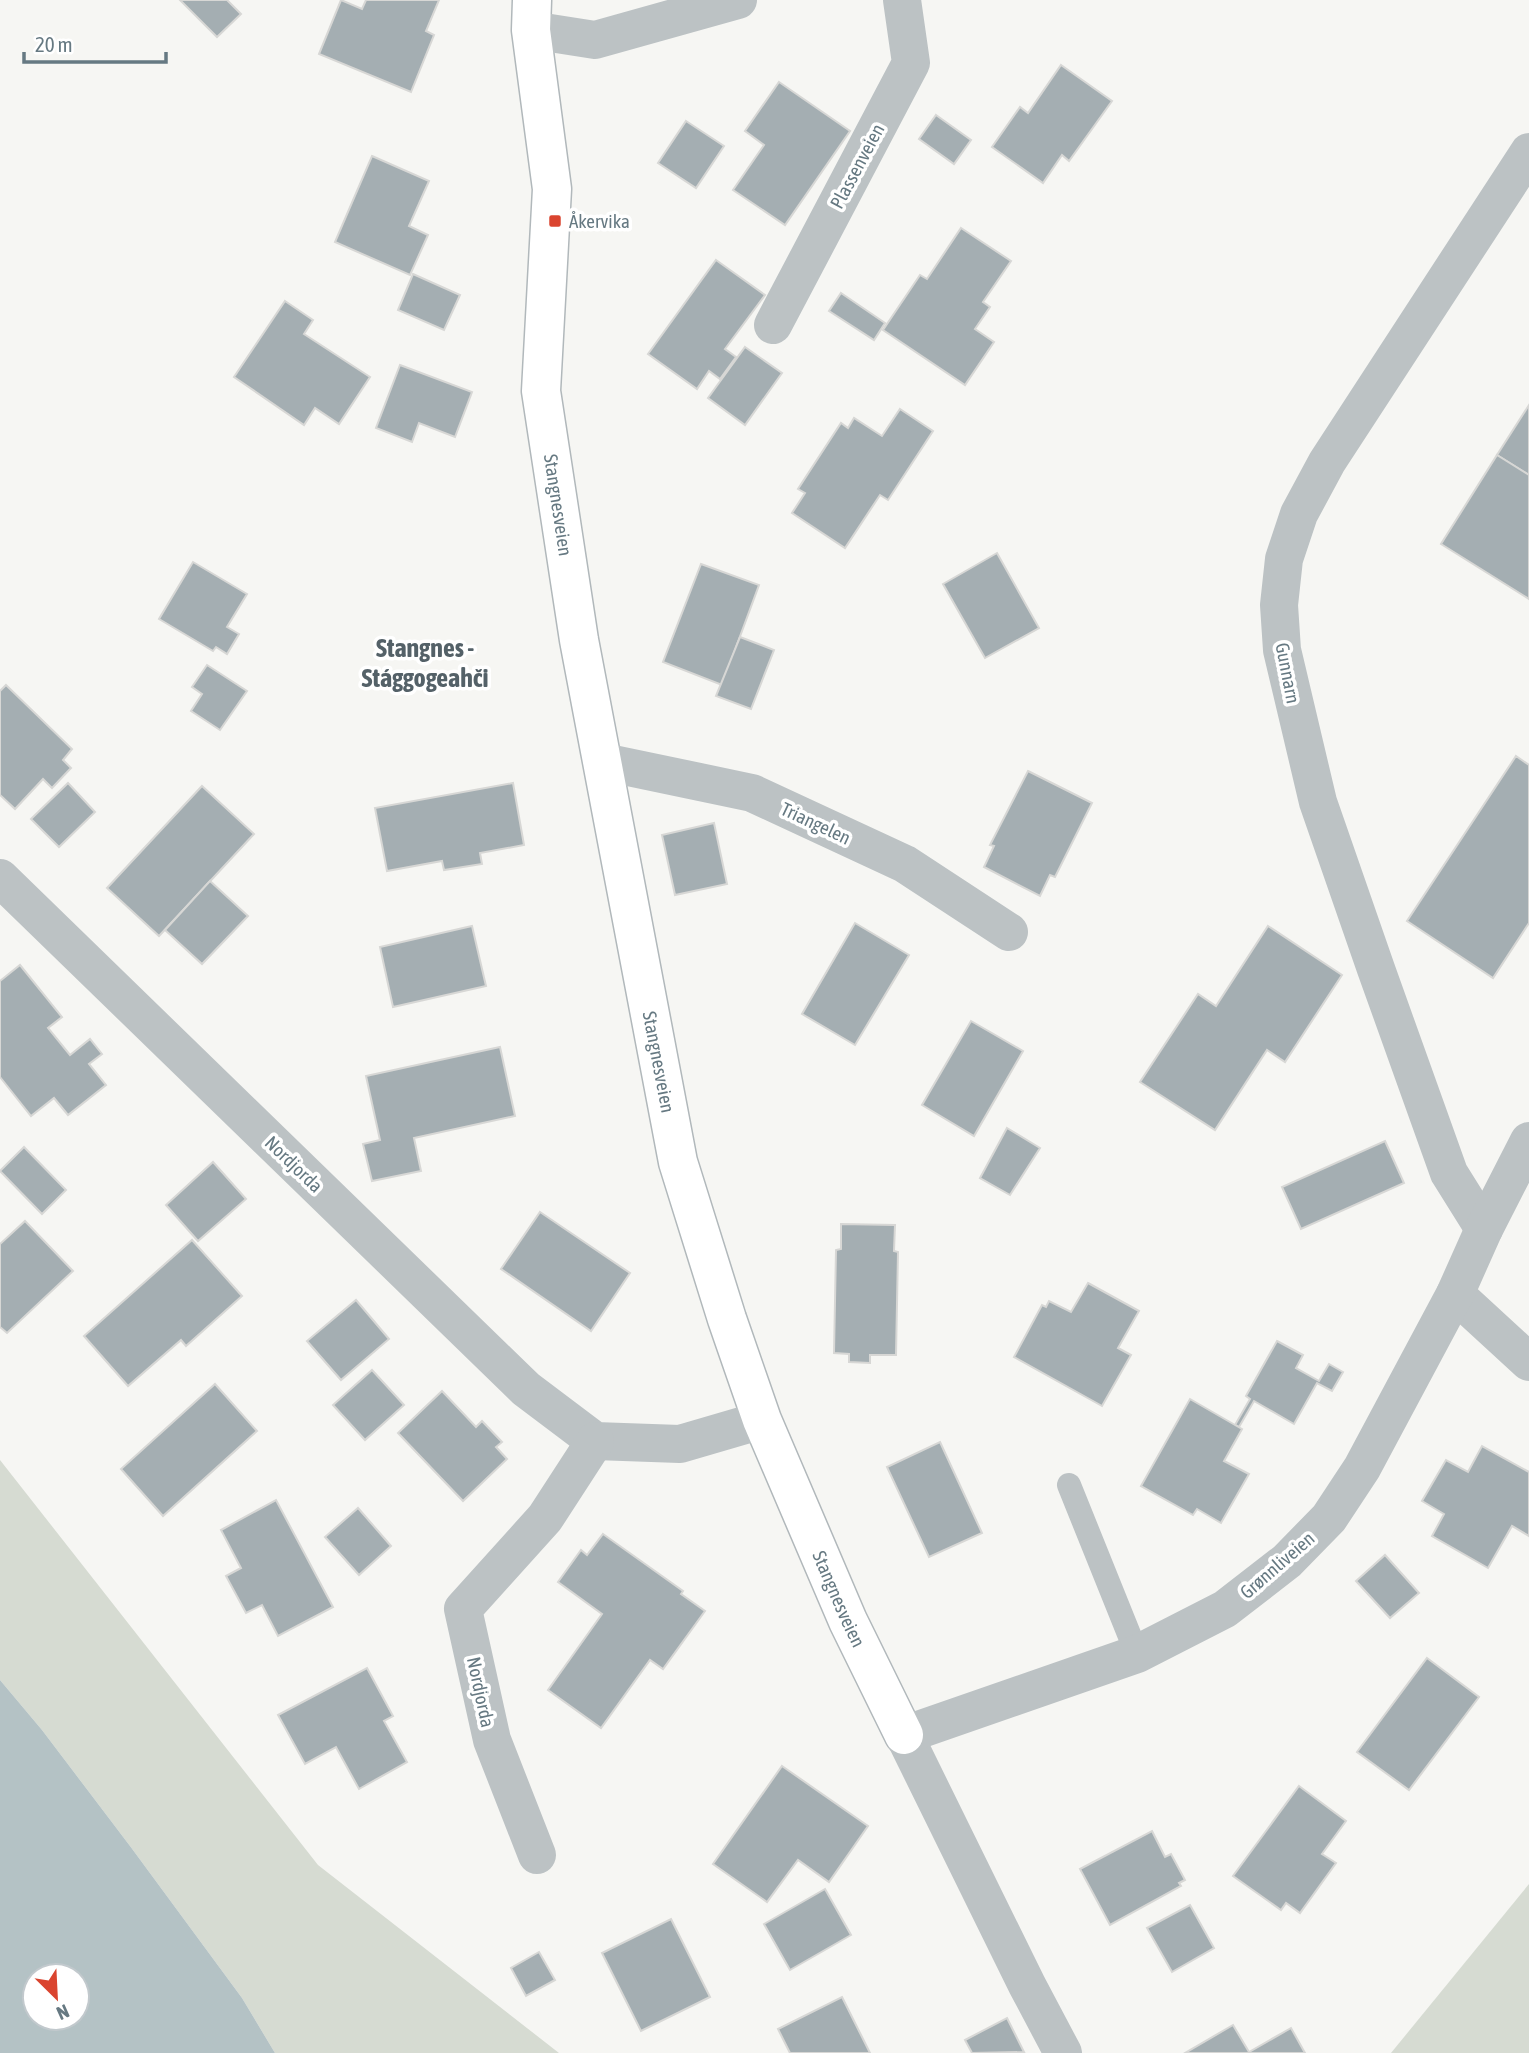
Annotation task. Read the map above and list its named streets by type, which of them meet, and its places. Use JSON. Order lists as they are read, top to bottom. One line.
{"streets":{"main road":["Stangnesveien"],"street":["Plassenveien","Gunnarn","Triangelen","Nordjorda","Grønnliveien"]},"crossings":[["Stangnesveien","Triangelen"],["Stangnesveien","Grønnliveien"],["Gunnarn","Grønnliveien"]],"districts":["Stangnes - Stággogeahči"],"places":{"transit":["Åkervika"]},"scale_bar":"20 m","north":"bottom right"}
